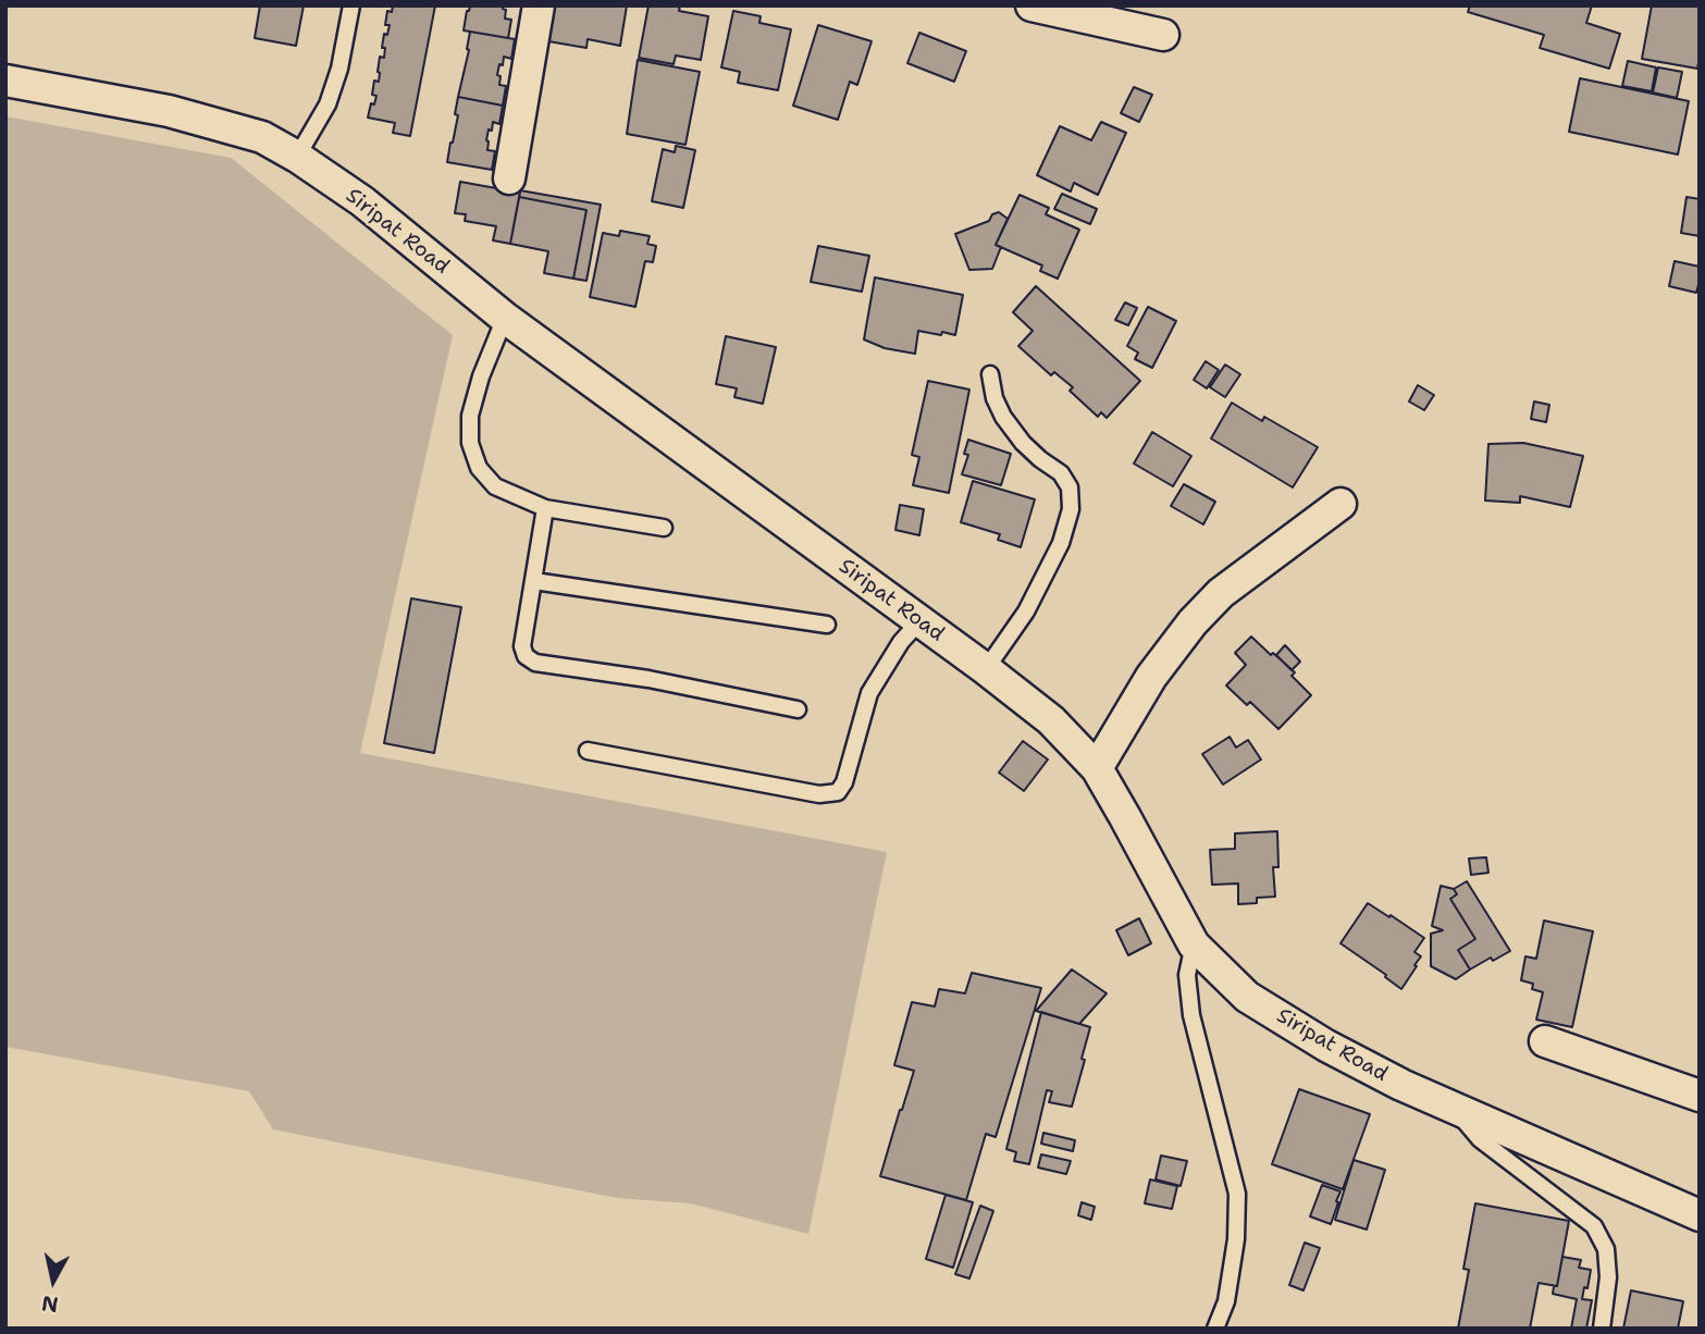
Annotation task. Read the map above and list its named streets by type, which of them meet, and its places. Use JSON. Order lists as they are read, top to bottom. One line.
{"streets":{"street":["Siripat Road"]},"north":"bottom"}
